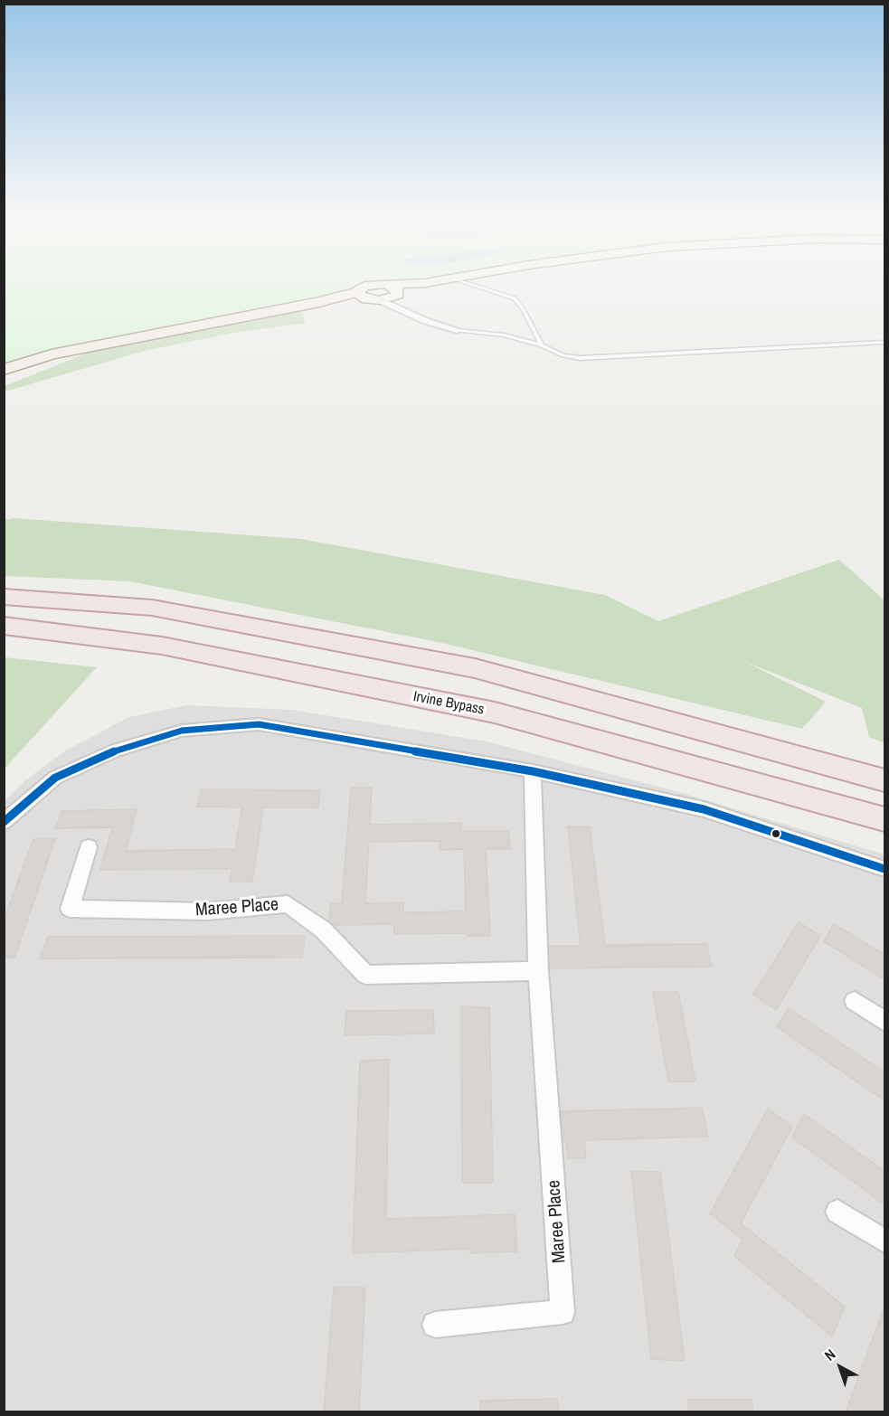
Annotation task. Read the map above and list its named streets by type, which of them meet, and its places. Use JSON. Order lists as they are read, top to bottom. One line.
{"streets":{"highway":["Irvine Bypass"],"street":["Maree Place"]},"north":"top left"}
